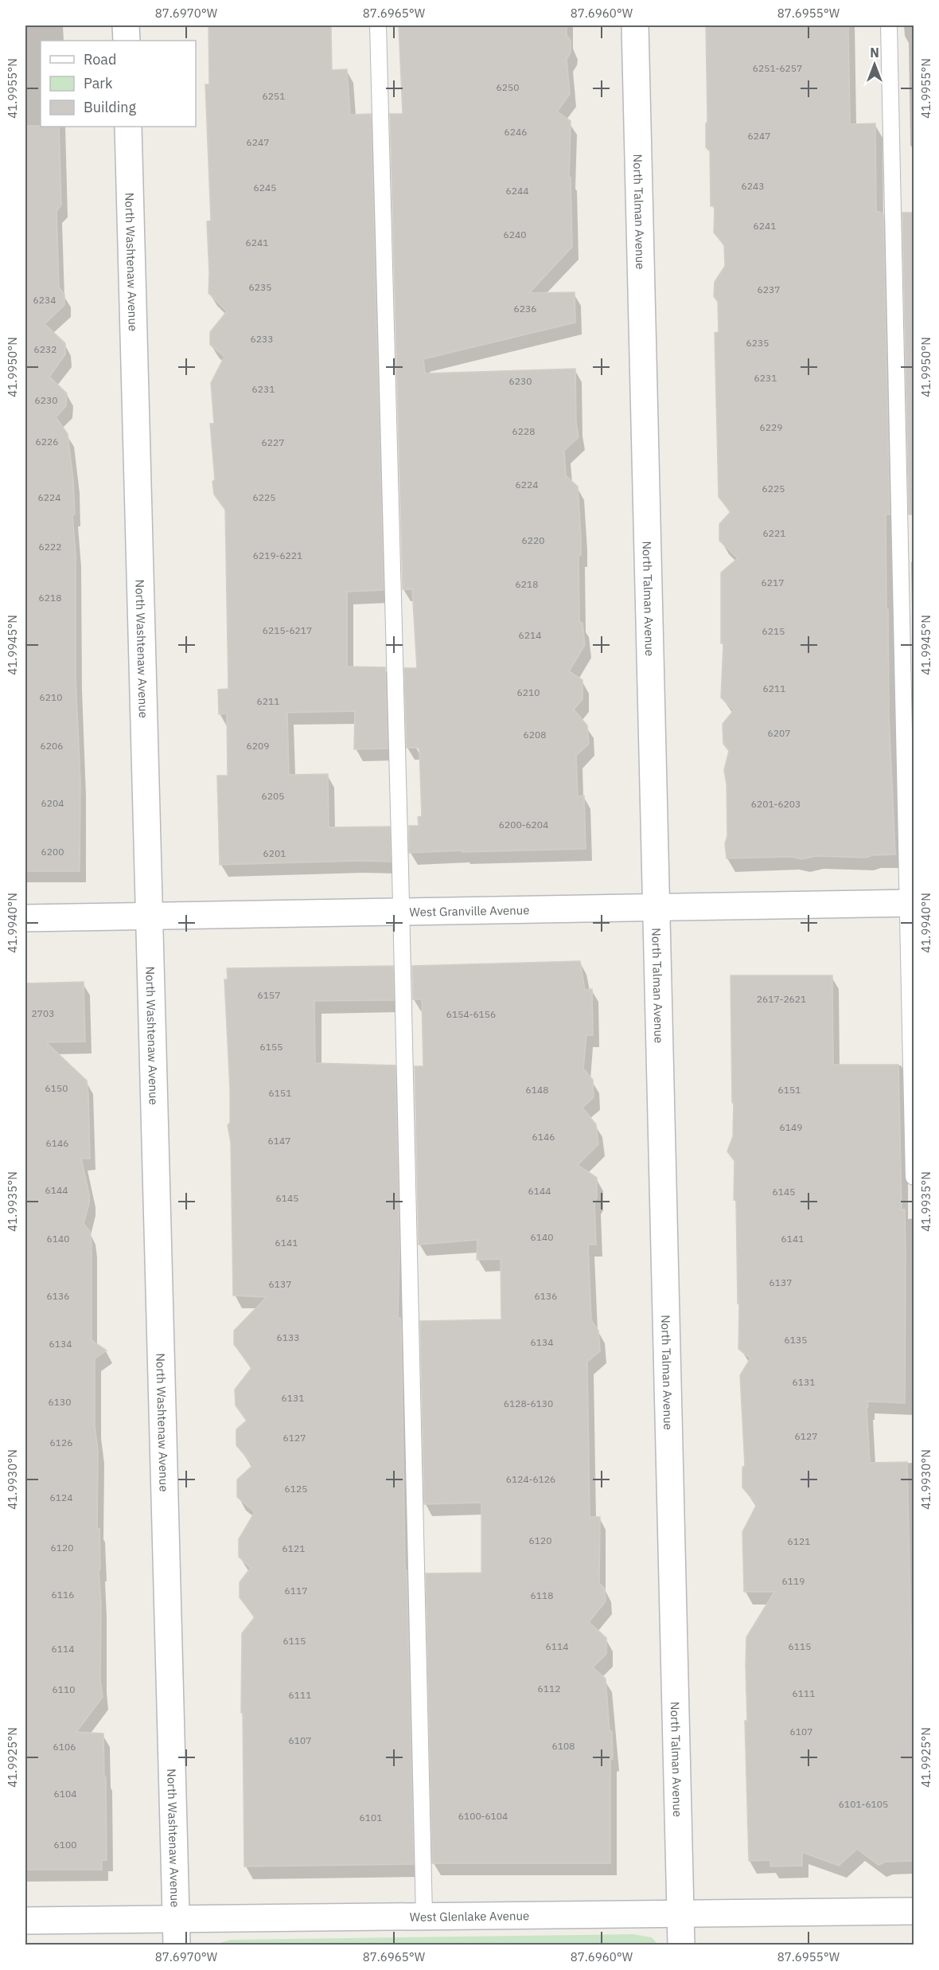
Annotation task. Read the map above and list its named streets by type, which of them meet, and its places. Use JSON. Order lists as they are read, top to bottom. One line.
{"streets":{"street":["North Talman Avenue","North Washtenaw Avenue","West Granville Avenue","West Glenlake Avenue"]},"crossings":[["North Talman Avenue","West Granville Avenue"],["North Talman Avenue","West Glenlake Avenue"],["North Washtenaw Avenue","West Granville Avenue"],["North Washtenaw Avenue","West Glenlake Avenue"]],"house_numbers":["6251-6257","6250","6251","6246","6247","6247","6243","6245","6244","6241","6240","6241","6235","6237","6234","6236","6233","6235","6232","6231","6230","6231","6230","6229","6228","6226","6227","6224","6225","6224","6225","6221","6220","6222","6219-6221","6217","6218","6218","6215-6217","6215","6214","6211","6210","6210","6211","6207","6208","6206","6209","6205","6204","6201-6203","6200-6204","6200","6201","6157","2617-2621","2703","6154-6156","6155","6150","6148","6151","6151","6149","6146","6147","6146","6144","6144","6145","6145","6140","6140","6141","6141","6137","6137","6136","6136","6133","6135","6134","6134","6131","6131","6130","6128-6130","6127","6127","6126","6124-6126","6125","6124","6120","6121","6120","6121","6119","6117","6116","6118","6115","6114","6115","6114","6112","6110","6111","6111","6107","6107","6108","6106","6104","6101-6105","6100-6104","6101","6100"],"legend":["Road","Park","Building"],"north":"top","coordinates":["87.6970°W","87.6965°W","87.6960°W","87.6955°W","41.9955°N","41.9950°N","41.9945°N","41.9940°N","41.9935°N","41.9930°N","41.9925°N"]}
